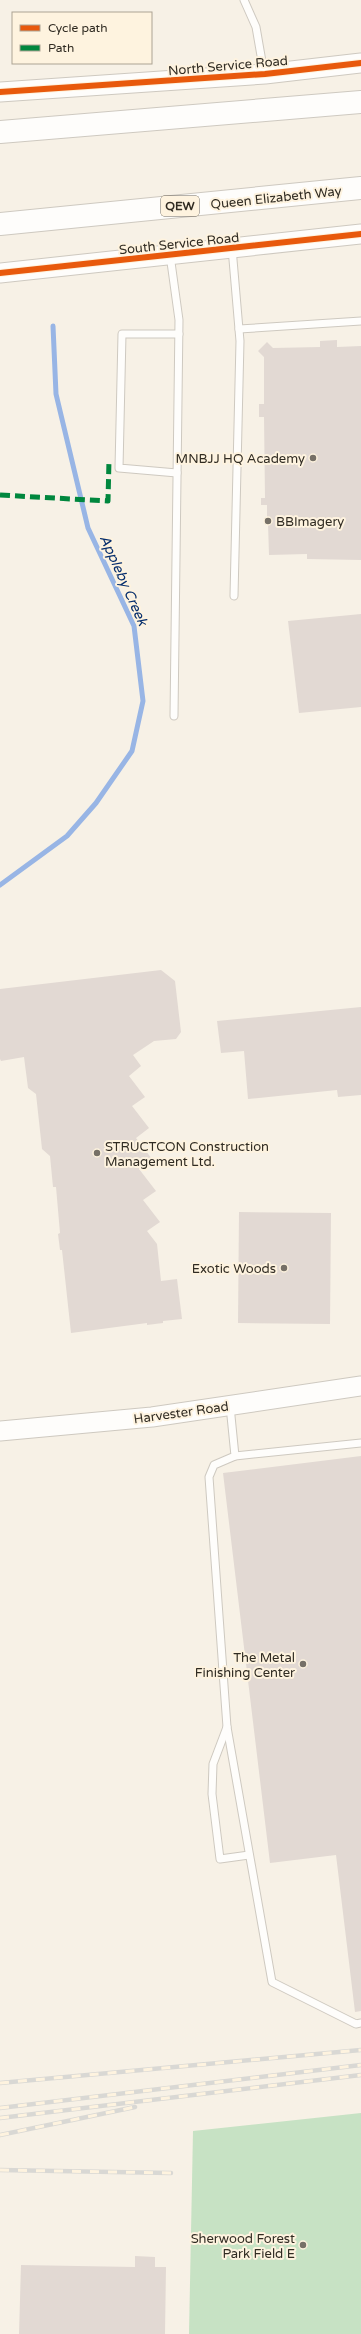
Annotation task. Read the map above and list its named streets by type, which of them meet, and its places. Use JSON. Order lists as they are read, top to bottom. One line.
{"streets":{"highway":["Queen Elizabeth Way","QEW"],"street":["North Service Road","South Service Road","Harvester Road"]},"water":["Appleby Creek"],"places":["MNBJJ HQ Academy","BBImagery","STRUCTCON Construction Management Ltd.","Exotic Woods","The Metal Finishing Center","Sherwood Forest Park Field E"],"legend":["Cycle path","Path"]}
